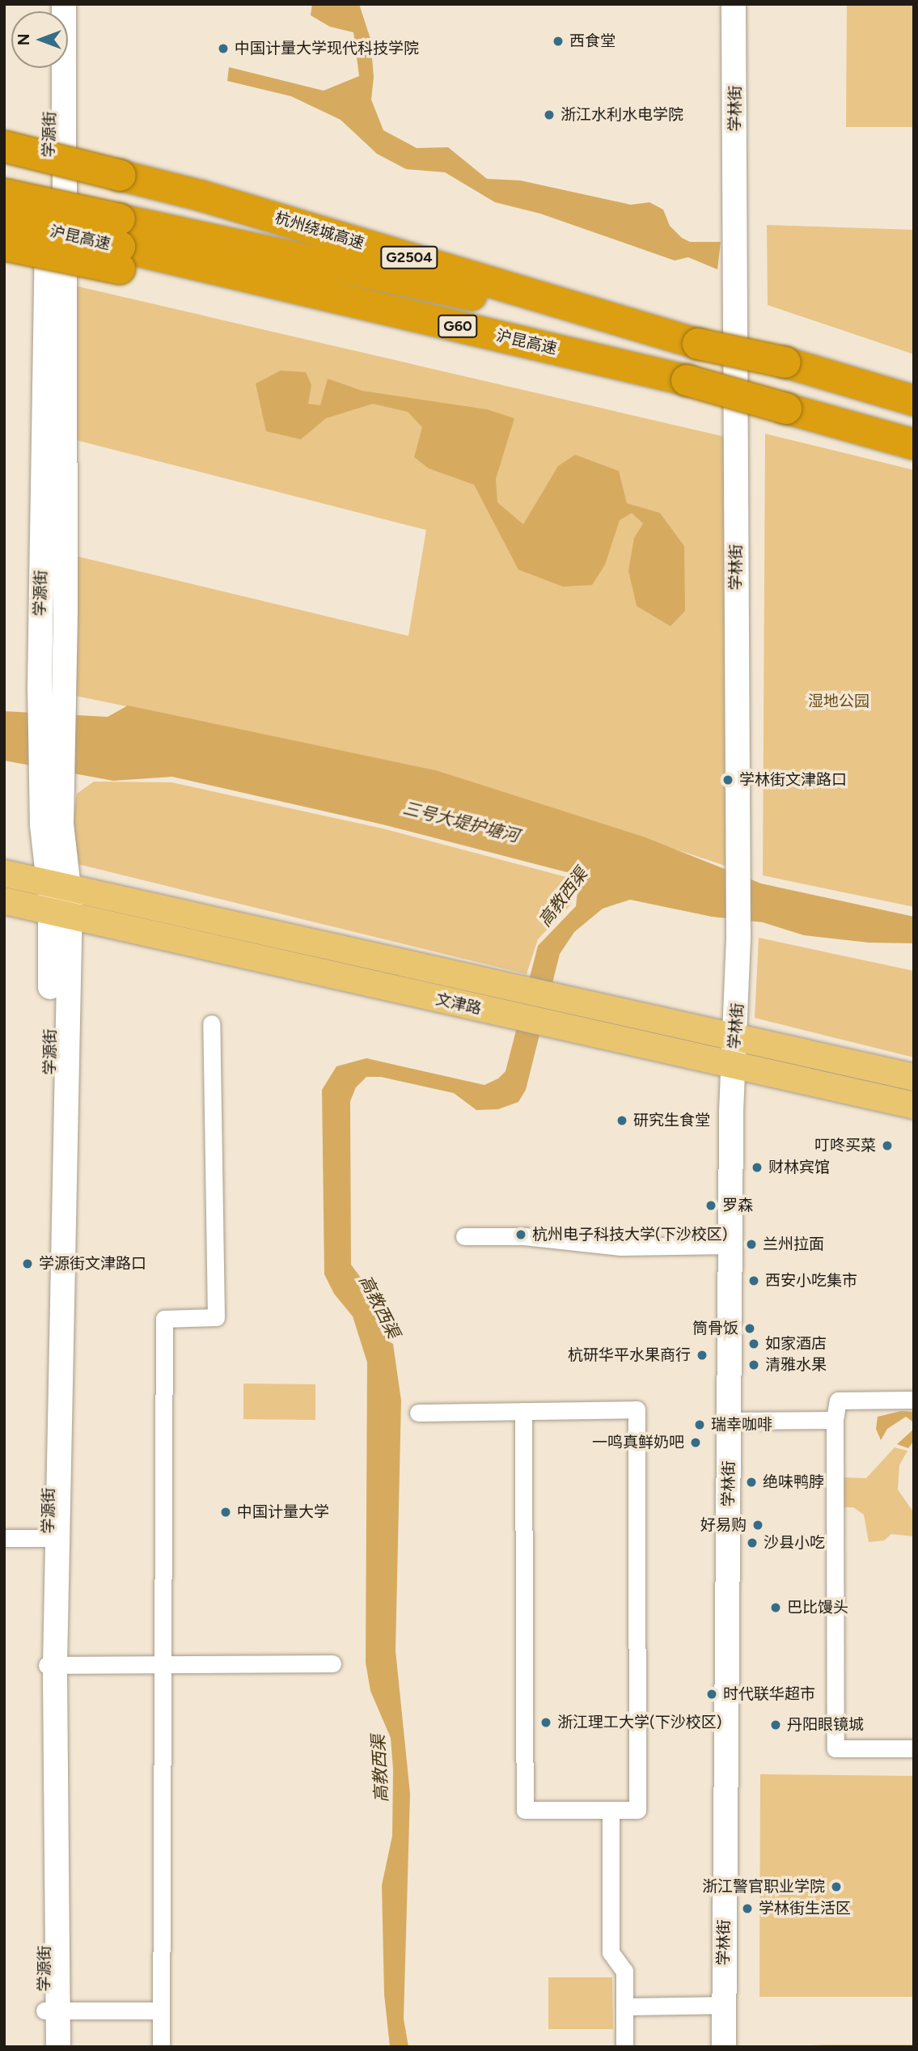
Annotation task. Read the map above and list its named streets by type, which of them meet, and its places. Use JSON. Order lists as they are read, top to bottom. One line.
{"streets":{"highway":["杭州绕城高速","沪昆高速","G2504","G60"],"main road":["学林街","学源街","文津路"]},"crossings":[["学林街","文津路"],["学源街","文津路"],["杭州绕城高速","沪昆高速"]],"water":["三号大堤护塘河","高教西渠"],"parks":["湿地公园"],"places":["西食堂","中国计量大学现代科技学院","浙江水利水电学院","学林街文津路口","研究生食堂","叮咚买菜","财林宾馆","罗森","杭州电子科技大学(下沙校区)","兰州拉面","学源街文津路口","西安小吃集市","筒骨饭","如家酒店","杭研华平水果商行","清雅水果","瑞幸咖啡","一鸣真鲜奶吧","绝味鸭脖","中国计量大学","好易购","沙县小吃","巴比馒头","时代联华超市","浙江理工大学(下沙校区)","丹阳眼镜城","浙江警官职业学院","学林街生活区"],"north":"left"}
